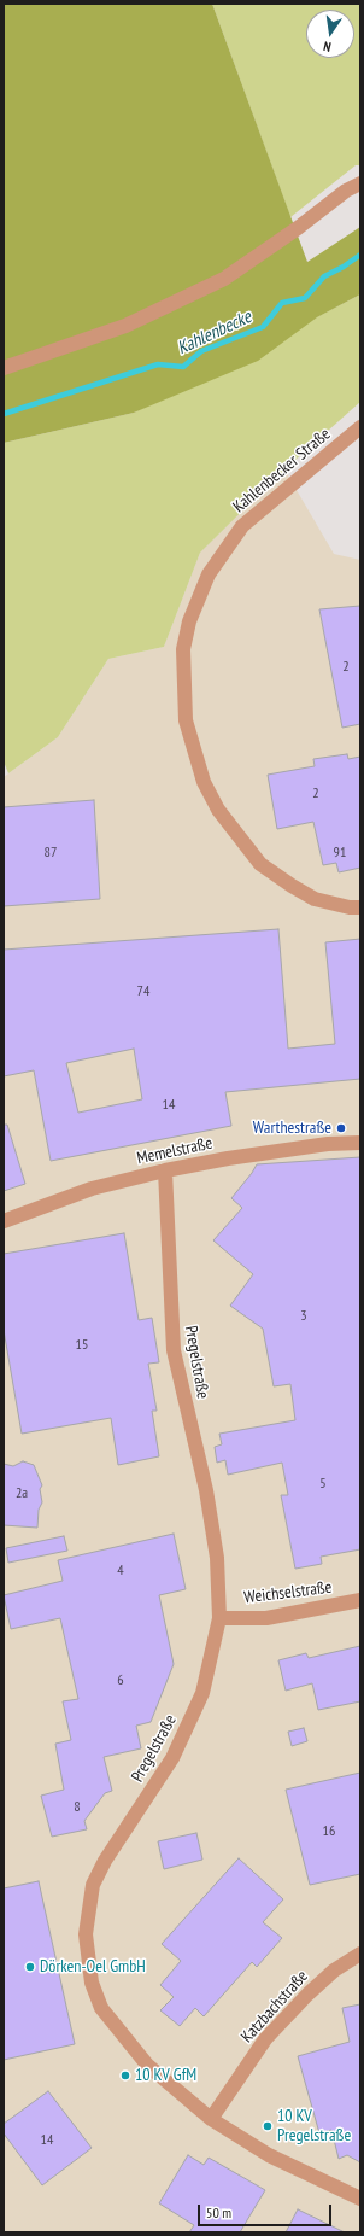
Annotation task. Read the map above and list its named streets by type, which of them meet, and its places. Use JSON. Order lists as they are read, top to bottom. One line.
{"streets":{"street":["Kahlenbecker Straße","Memelstraße","Pregelstraße","Weichselstraße","Katzbachstraße"]},"crossings":[["Memelstraße","Pregelstraße"],["Pregelstraße","Weichselstraße"],["Pregelstraße","Katzbachstraße"]],"water":["Kahlenbecke"],"places":["Warthestraße","Dörken-Oel GmbH","10 KV GfM","10 KV Pregelstraße"],"house_numbers":["2","2","87","91","74","14","3","15","5","2a","4","6","8","16","14"],"scale_bar":"50 m","north":"bottom"}
